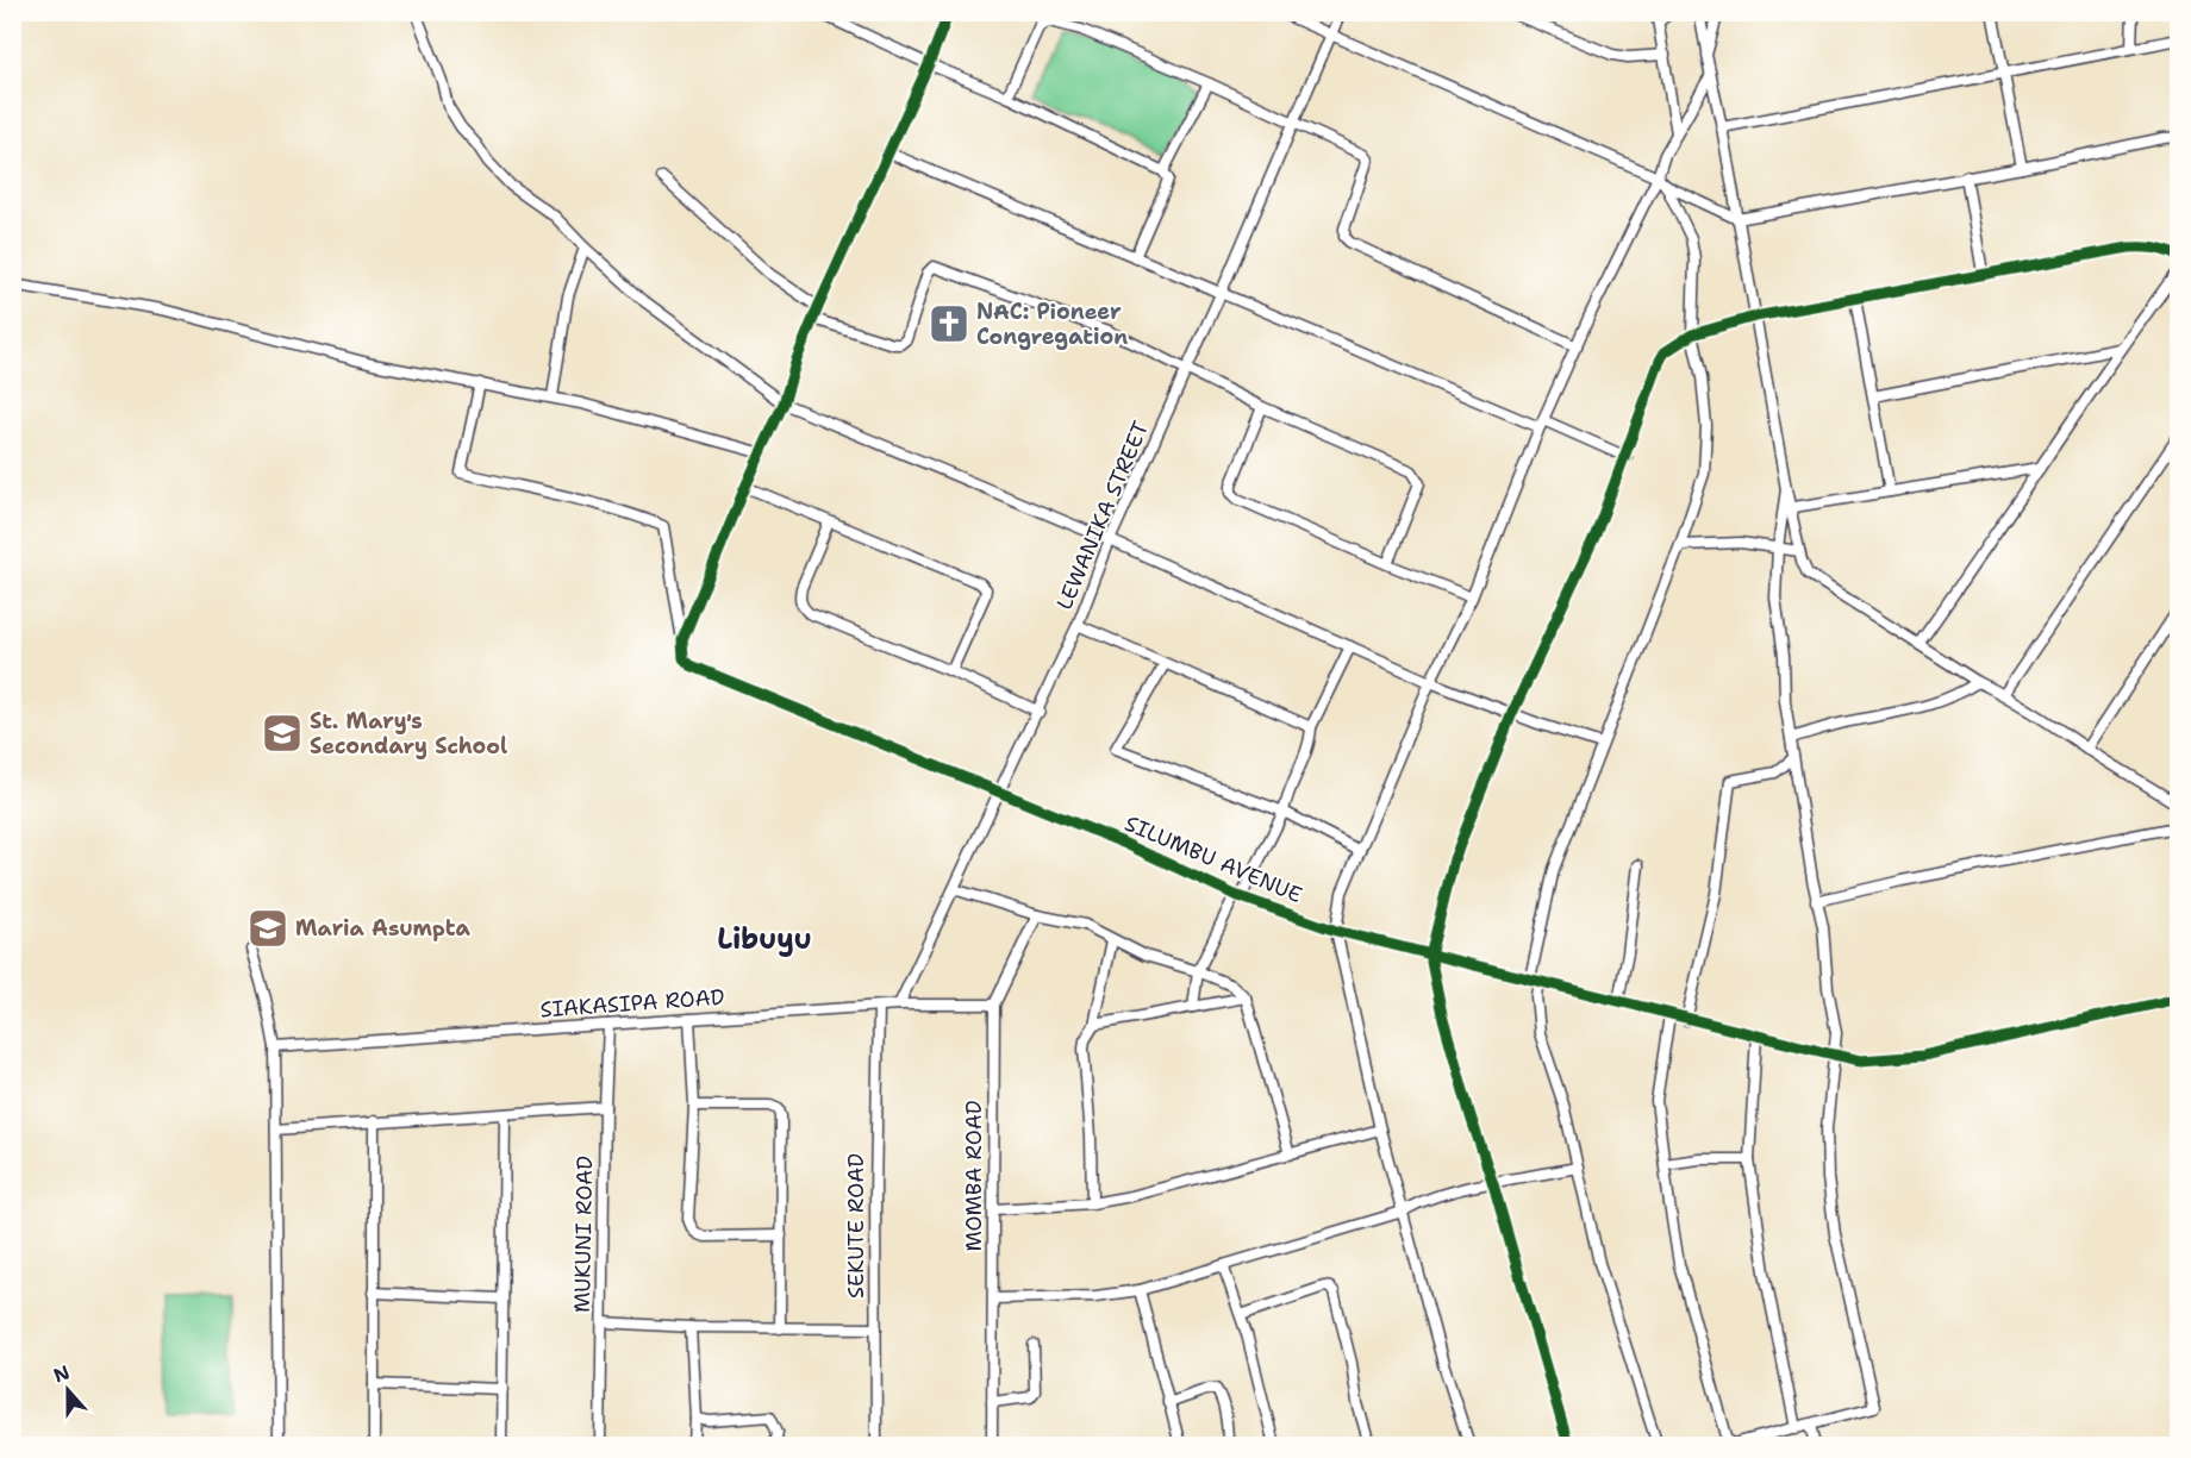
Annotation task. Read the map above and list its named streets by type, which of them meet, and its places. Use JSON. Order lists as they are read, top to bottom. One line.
{"streets":{"street":["LEWANIKA STREET","SILUMBU AVENUE","SIAKASIPA ROAD","MOMBA ROAD","SEKUTE ROAD","MUKUNI ROAD"]},"crossings":[["LEWANIKA STREET","SILUMBU AVENUE"],["LEWANIKA STREET","SIAKASIPA ROAD"],["SIAKASIPA ROAD","MOMBA ROAD"],["SIAKASIPA ROAD","SEKUTE ROAD"],["SIAKASIPA ROAD","MUKUNI ROAD"]],"districts":["Libuyu"],"places":{"church":["NAC: Pioneer Congregation"],"school or university":["St. Mary's Secondary School","Maria Asumpta"]},"north":"top"}
